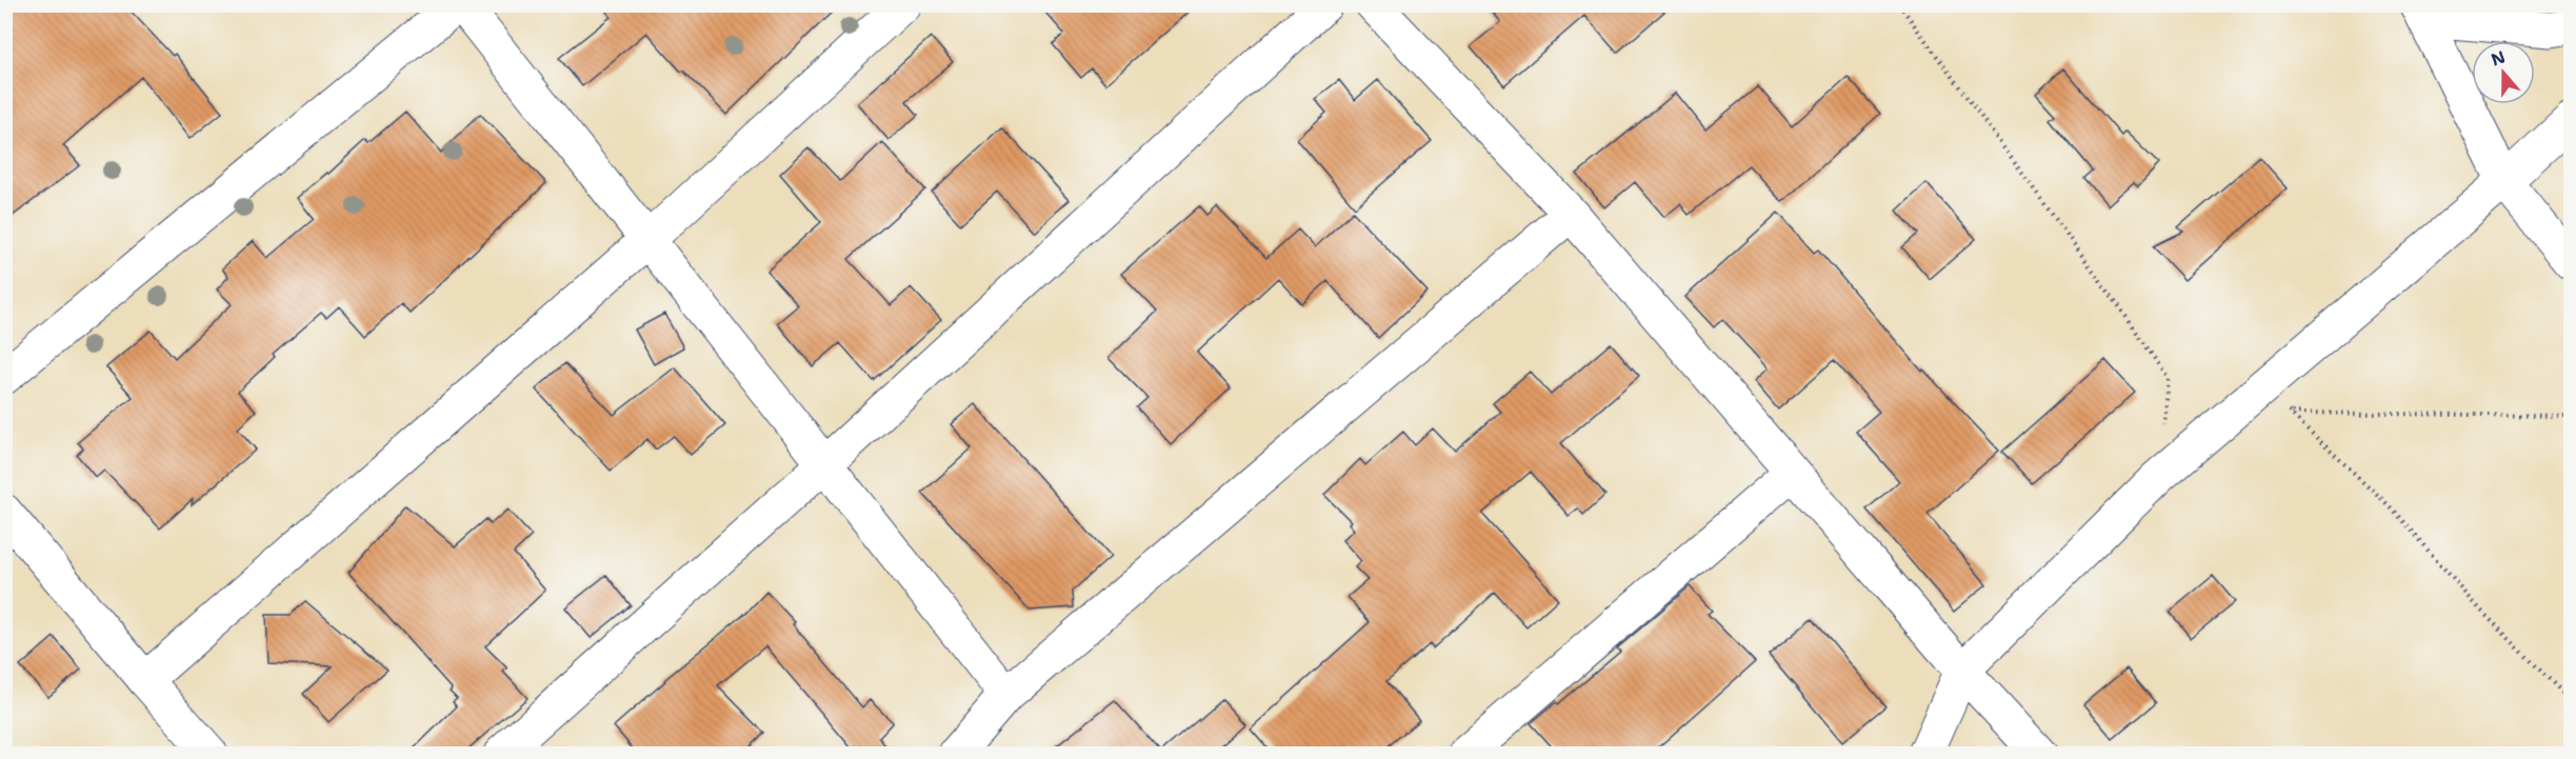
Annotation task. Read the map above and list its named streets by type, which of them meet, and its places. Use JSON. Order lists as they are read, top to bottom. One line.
{"north":"top"}
